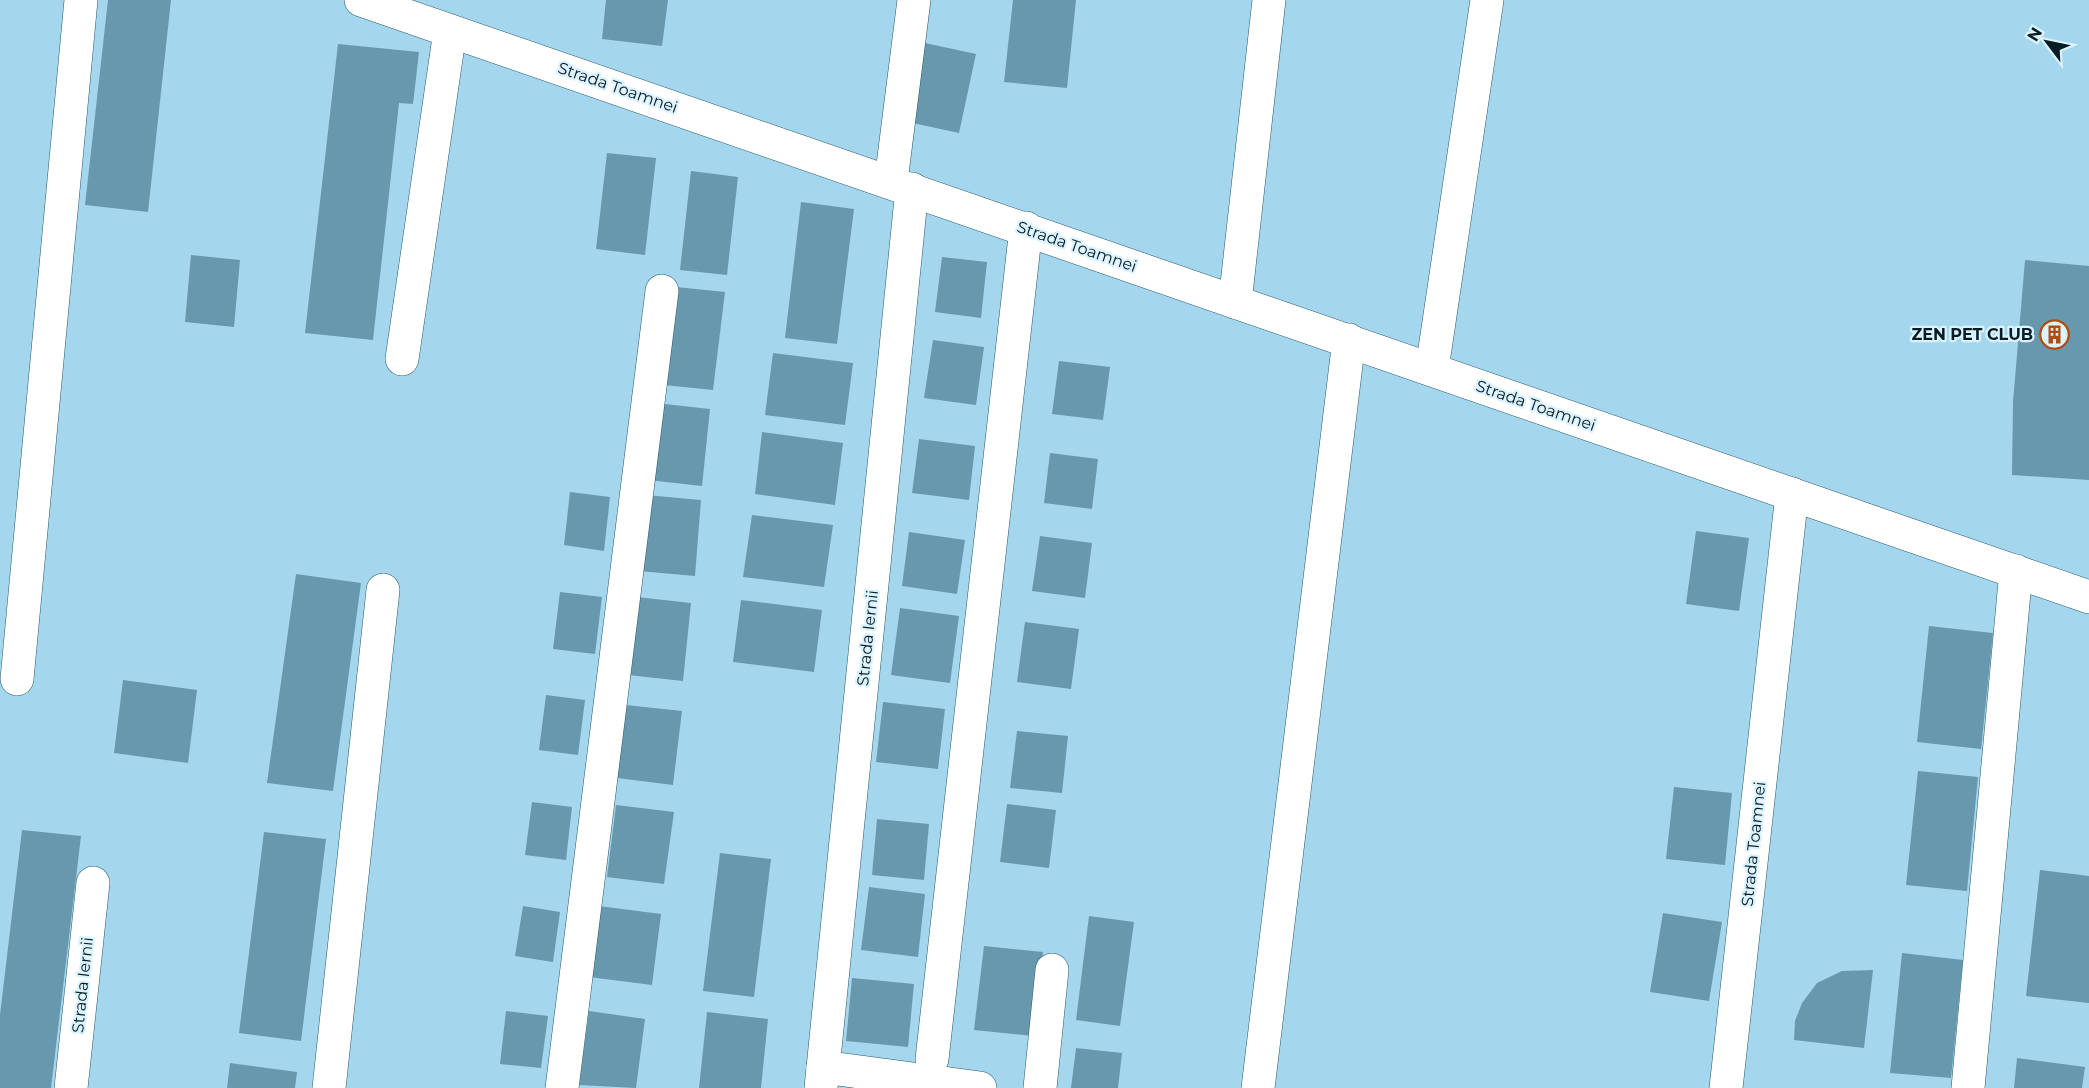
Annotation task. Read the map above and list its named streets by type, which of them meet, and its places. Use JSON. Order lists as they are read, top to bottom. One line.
{"streets":{"street":["Strada Toamnei","Strada Iernii"]},"crossings":[["Strada Toamnei","Strada Iernii"]],"places":{"building":["ZEN PET CLUB"]},"north":"top left"}
